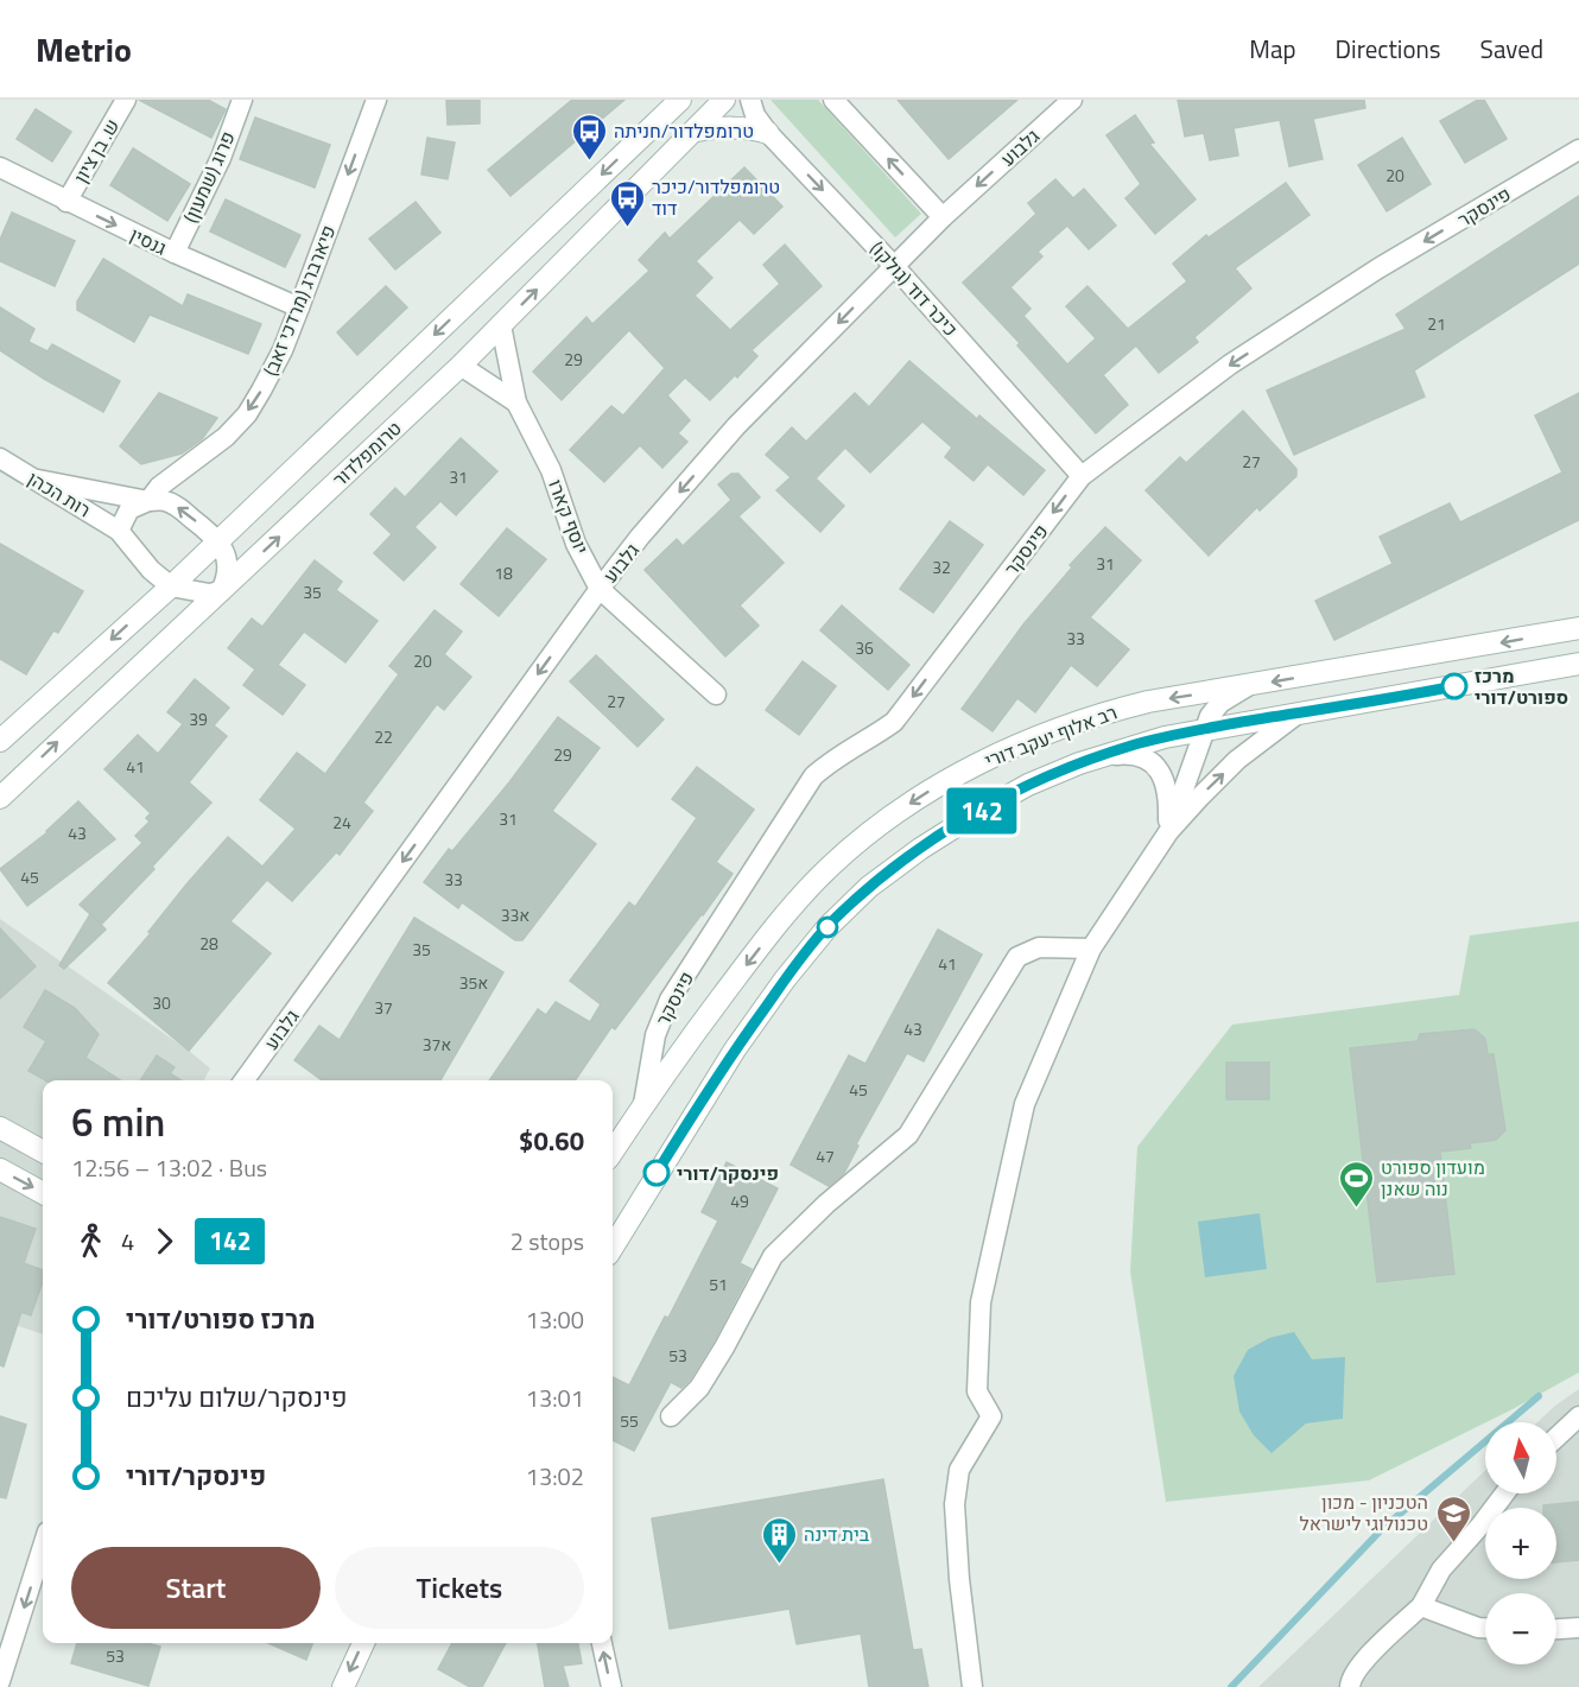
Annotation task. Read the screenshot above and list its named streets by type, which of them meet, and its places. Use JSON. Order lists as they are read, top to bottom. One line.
{"streets":{"main road":["טרומפלדור","רב אלוף יעקב דורי"],"street":["גלבוע","ש. בן ציון","פרוג (שמעון)","פינסקר","גנסין","כיכר דוד (גולקו)","פיארברג (מרדכי זאב)","רות הכהן","יוסף קארו"]},"crossings":[["גלבוע","כיכר דוד (גולקו)"],["גלבוע","יוסף קארו"],["ש. בן ציון","גנסין"],["פרוג (שמעון)","גנסין"],["פינסקר","כיכר דוד (גולקו)"],["פינסקר","רב אלוף יעקב דורי"],["גנסין","פיארברג (מרדכי זאב)"],["פיארברג (מרדכי זאב)","רות הכהן"],["טרומפלדור","יוסף קארו"]],"one_way":["גלבוע","פינסקר","גנסין","פיארברג (מרדכי זאב)"],"places":{"bus stop":["טרומפלדור/חניתה","טרומפלדור/כיכר דוד"],"other":["מרכז ספורט/דורי","פינסקר/דורי"],"sports":["מועדון ספורט נוה שאנן"],"school or university":["הטכניון - מכון טכנולוגי לישראל"],"building":["בית דינה"]},"lines":["bus line 142"],"house_numbers":["20","21","29","27","31","31","32","18","35","33","36","20","27","39","22","29","41","31","24","43","45","33","33א","28","35","41","35א","30","37","43","37א","45","47","49","51","53","55","53"],"north":"top","page":{"header":"Metrio","nav":["Map","Directions","Saved"],"on_map":"142","heading":["6 min","12:56 – 13:02 · Bus","$0.60"],"legs":["4","142","2 stops"],"list":[{"name":"מרכז ספורט/דורי","value":"13:00"},{"name":"פינסקר/שלום עליכם","value":"13:01"},{"name":"פינסקר/דורי","value":"13:02"}],"map_buttons":["+","−"],"buttons":["Start","Tickets"]}}
